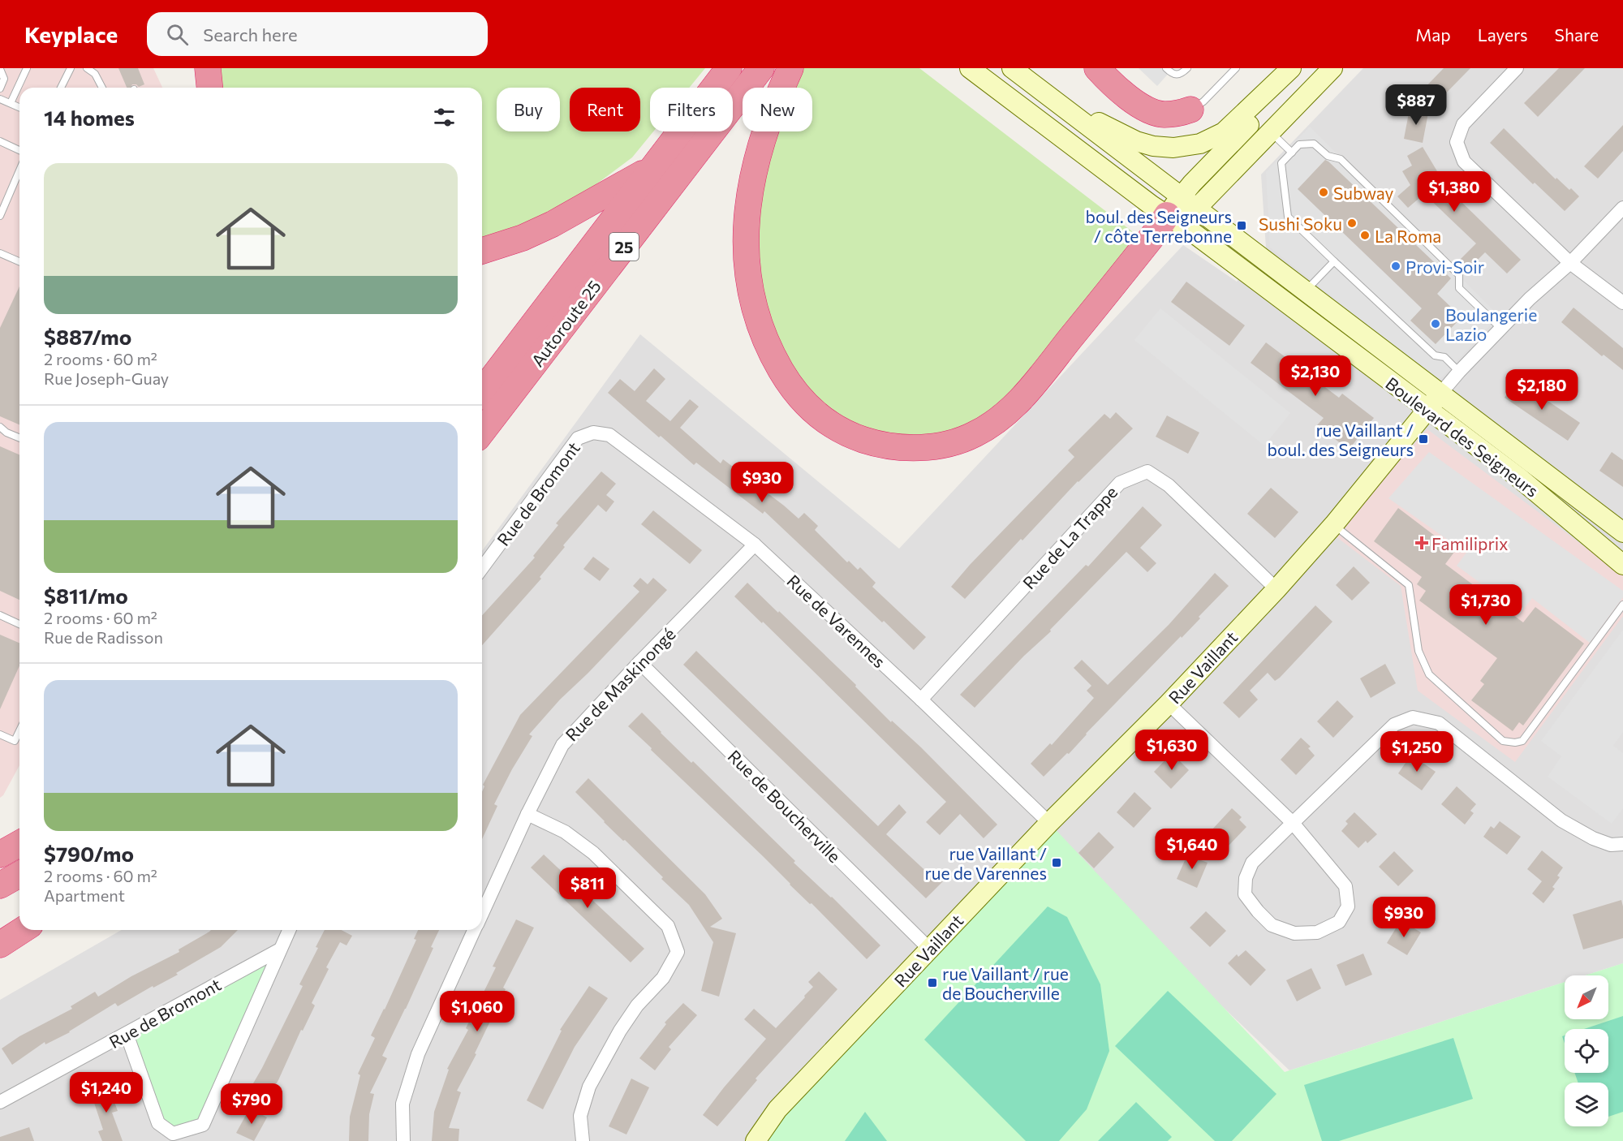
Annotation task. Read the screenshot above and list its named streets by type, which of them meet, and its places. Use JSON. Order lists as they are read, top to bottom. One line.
{"streets":{"highway":["25","Autoroute 25"],"street":["Boulevard des Seigneurs","Rue de Bromont","Rue de La Trappe","Rue de Varennes","Rue Vaillant","Rue de Maskinongé","Rue de Boucherville"]},"crossings":[["Boulevard des Seigneurs","Rue Vaillant"],["Rue de Bromont","Rue de Varennes"],["Rue de La Trappe","Rue de Varennes"],["Rue de La Trappe","Rue Vaillant"],["Rue de Varennes","Rue Vaillant"],["Rue de Varennes","Rue de Maskinongé"],["Rue Vaillant","Rue de Boucherville"],["Rue de Maskinongé","Rue de Boucherville"]],"places":{"other":["Subway","Sushi Soku","La Roma","Provi-Soir","Boulangerie Lazio"],"transit":["boul. des Seigneurs / côte Terrebonne","rue Vaillant / boul. des Seigneurs","rue Vaillant / rue de Varennes","rue Vaillant / rue de Boucherville"],"health":["Familiprix"]},"north":"bottom left","page":{"header":"Keyplace","search":"Search here","nav":["Map","Layers","Share"],"price":["$887","$1,380","$2,130","$2,180","$930","$1,730","$1,630","$1,250","$1,640","$811","$930","$1,060","$1,240","$790"],"chip":["Buy","Rent","Filters","New"],"heading":"14 homes","list":[{"name":"$887/mo","note":"2 rooms · 60 m² · Rue Joseph-Guay"},{"name":"$811/mo","note":"2 rooms · 60 m² · Rue de Radisson"},{"name":"$790/mo","note":"2 rooms · 60 m² · Apartment"}]}}
